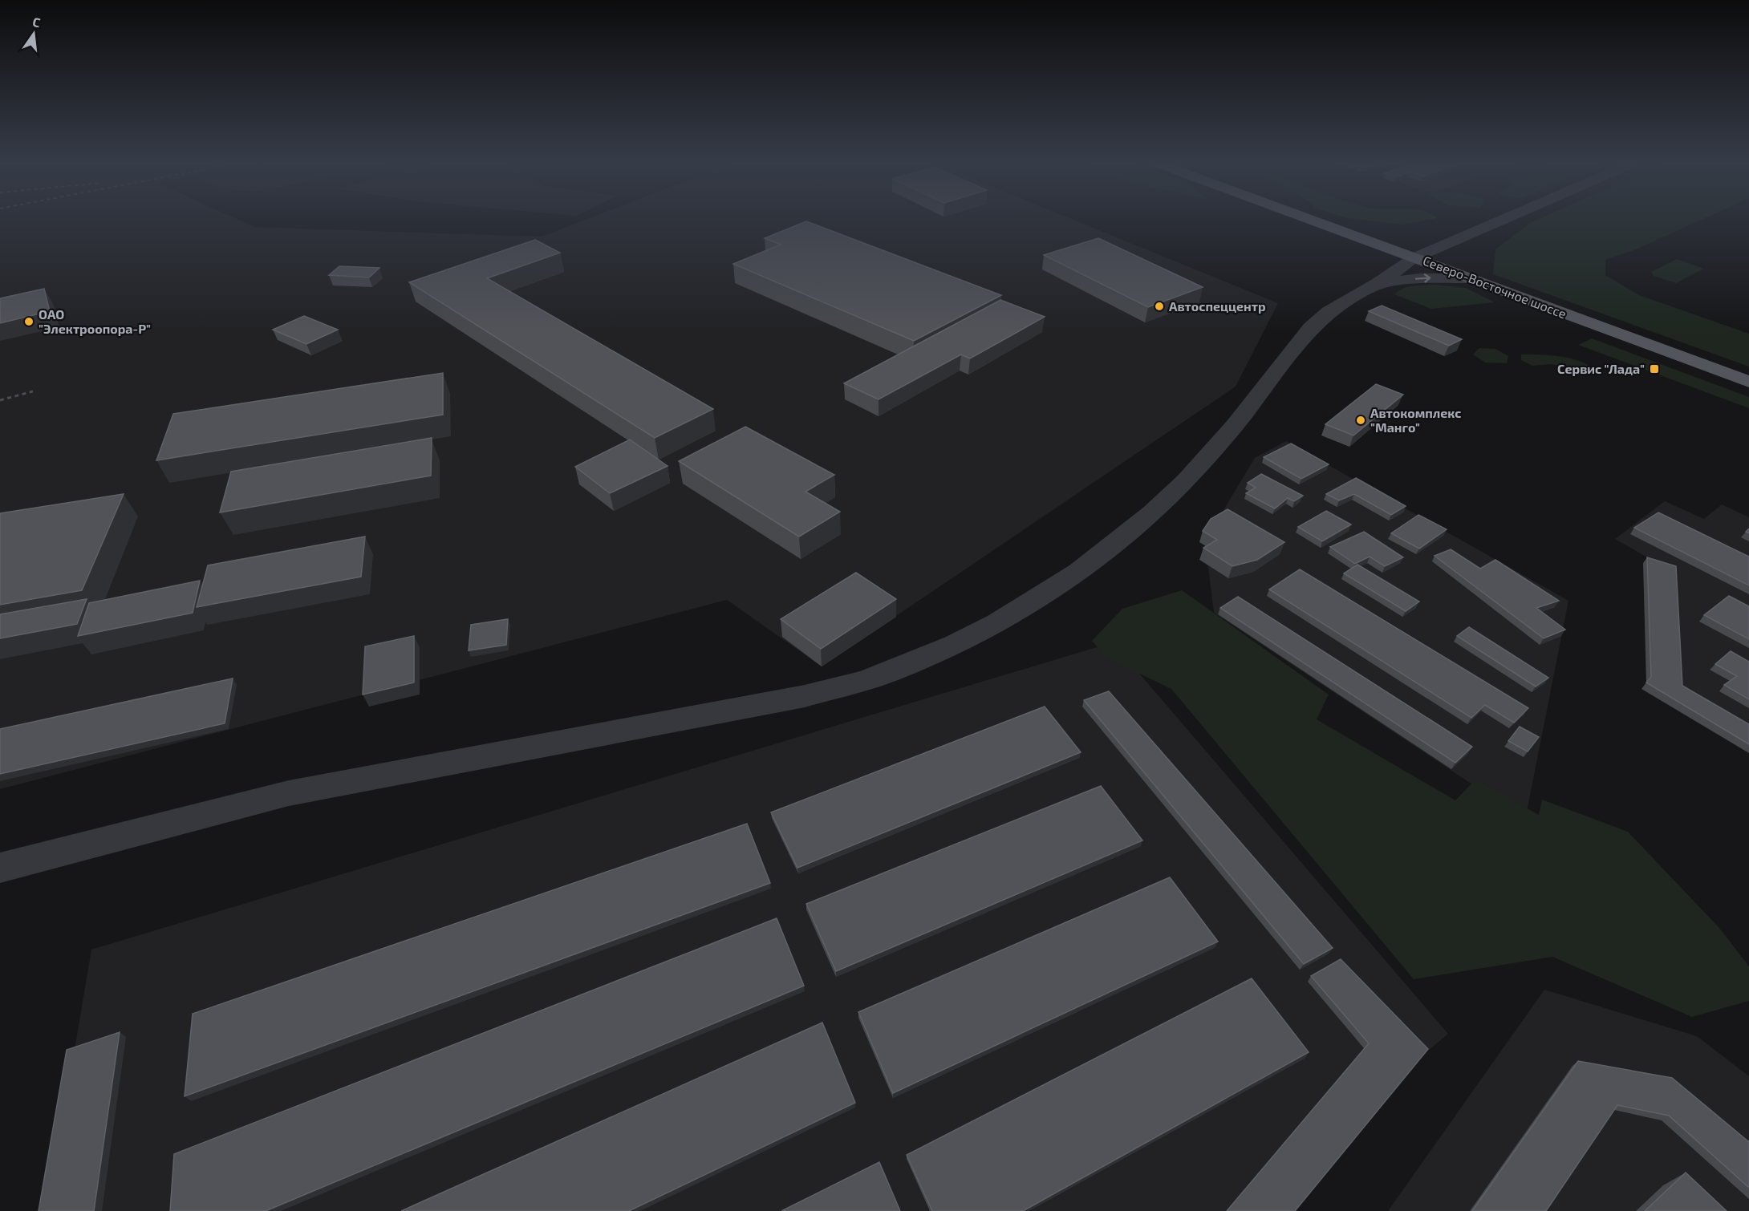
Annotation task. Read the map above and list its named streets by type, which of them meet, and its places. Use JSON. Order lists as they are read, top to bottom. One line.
{"streets":{"main road":["Северо-Восточное шоссе"]},"places":{"other":["Автоспеццентр","ОАО \"Электроопора-Р\"","Автокомплекс \"Манго\""],"transit":["Сервис \"Лада\""]},"north":"top"}
